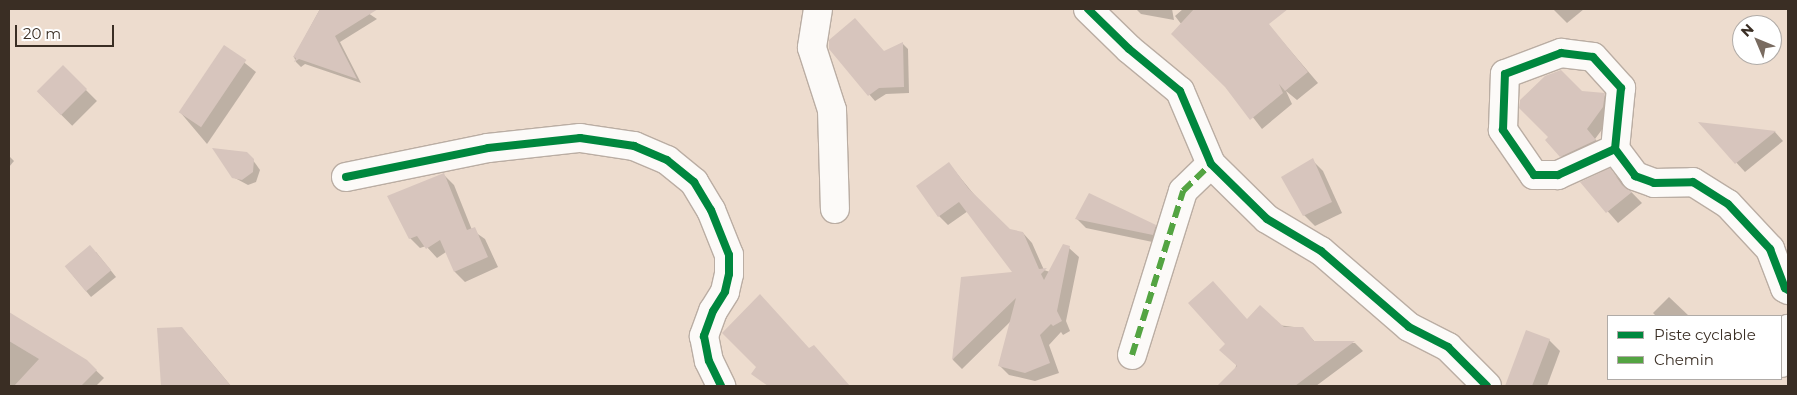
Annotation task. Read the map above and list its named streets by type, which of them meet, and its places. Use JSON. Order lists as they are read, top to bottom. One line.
{"legend":["Piste cyclable","Chemin"],"scale_bar":"20 m","north":"top left"}
